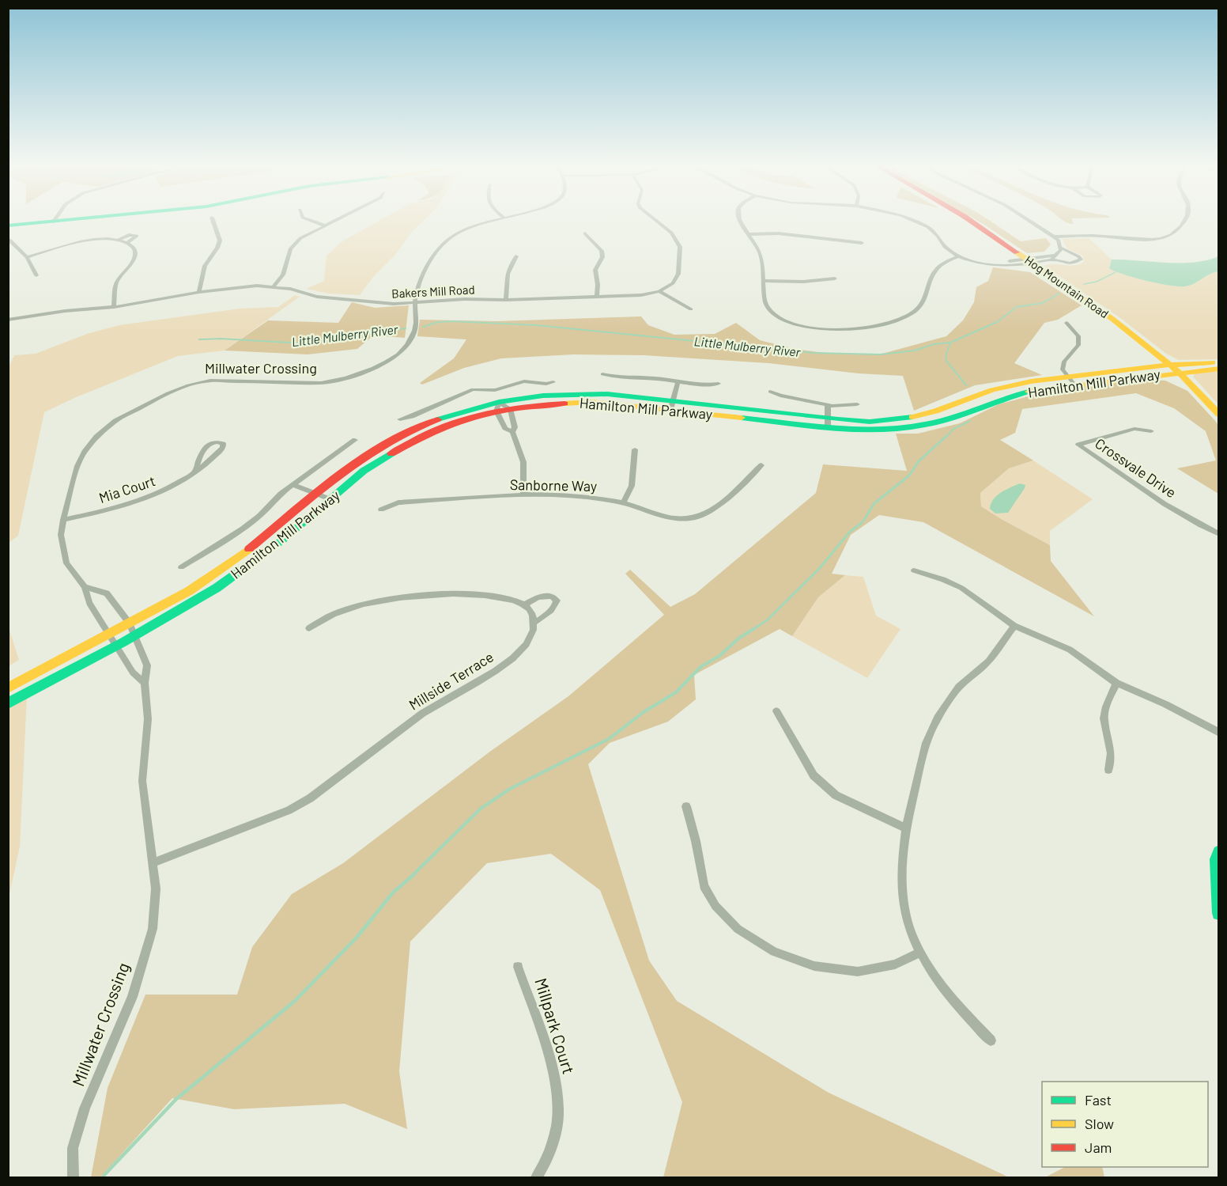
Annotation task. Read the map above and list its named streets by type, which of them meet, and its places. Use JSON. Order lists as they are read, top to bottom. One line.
{"streets":{"street":["Hog Mountain Road","Bakers Mill Road","Millwater Crossing","Hamilton Mill Parkway","Crossvale Drive","Sanborne Way","Mia Court","Millside Terrace","Millpark Court"]},"crossings":[["Hog Mountain Road","Hamilton Mill Parkway"],["Bakers Mill Road","Millwater Crossing"],["Millwater Crossing","Hamilton Mill Parkway"],["Millwater Crossing","Mia Court"],["Millwater Crossing","Millside Terrace"]],"water":["Little Mulberry River"],"legend":["Fast","Slow","Jam"]}
